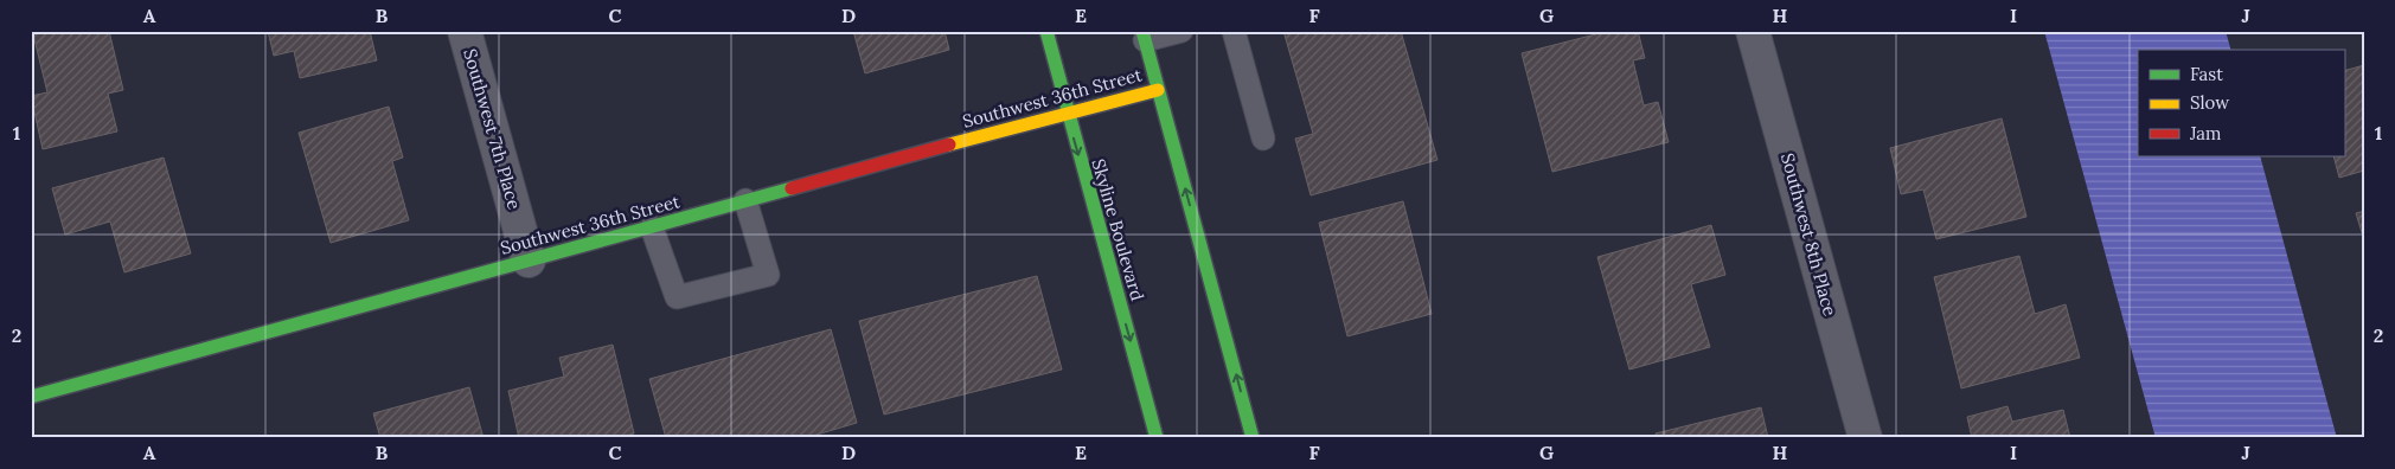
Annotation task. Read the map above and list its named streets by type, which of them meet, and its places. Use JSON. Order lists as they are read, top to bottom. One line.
{"streets":{"street":["Southwest 36th Street","Southwest 7th Place","Skyline Boulevard","Southwest 8th Place"]},"crossings":[["Southwest 36th Street","Southwest 7th Place"],["Southwest 36th Street","Skyline Boulevard"]],"legend":["Fast","Slow","Jam"],"grid":{"columns":["A","B","C","D","E","F","G","H","I","J"],"rows":["1","2"]}}
